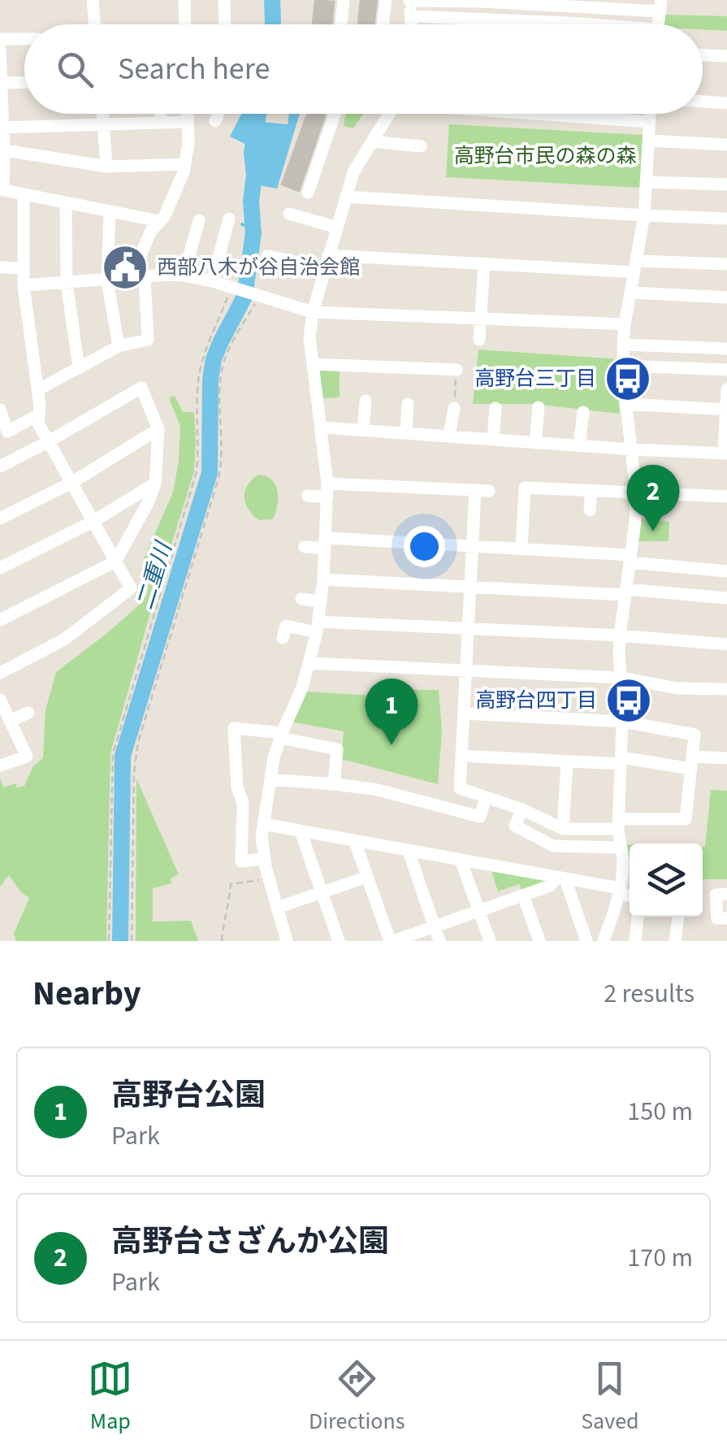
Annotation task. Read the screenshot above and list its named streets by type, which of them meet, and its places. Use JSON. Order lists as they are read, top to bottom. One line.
{"water":["二重川"],"parks":["高野台市民の森の森"],"places":{"public building":["西部八木が谷自治会館"],"bus stop":["高野台三丁目","高野台四丁目"]},"page":{"search":"Search here","pins":["2","1"],"heading":["Nearby","2 results"],"list":[{"mark":"1","name":"高野台公園","note":"Park","value":"150 m"},{"mark":"2","name":"高野台さざんか公園","note":"Park","value":"170 m"}],"nav":["Map","Directions","Saved"]}}
